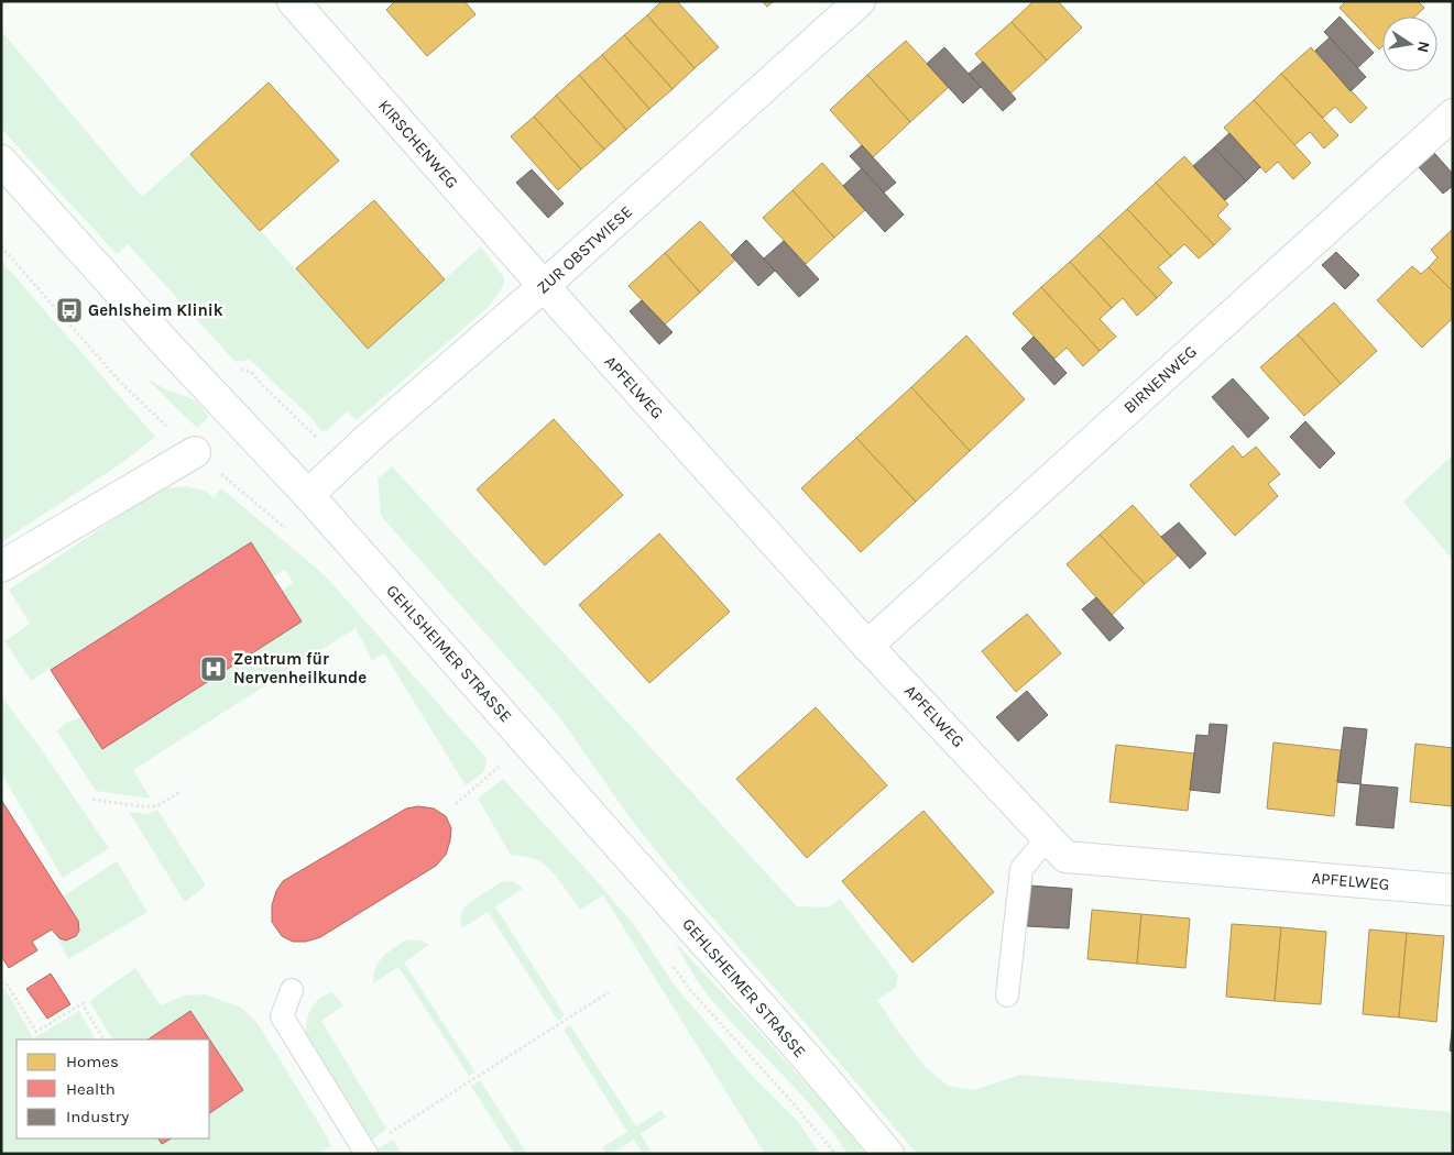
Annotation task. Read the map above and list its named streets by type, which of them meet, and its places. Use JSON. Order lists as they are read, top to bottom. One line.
{"streets":{"street":["KIRSCHENWEG","ZUR OBSTWIESE","BIRNENWEG","APFELWEG","GEHLSHEIMER STRASSE"]},"crossings":[["KIRSCHENWEG","ZUR OBSTWIESE"],["KIRSCHENWEG","APFELWEG"],["ZUR OBSTWIESE","APFELWEG"],["ZUR OBSTWIESE","GEHLSHEIMER STRASSE"],["BIRNENWEG","APFELWEG"]],"places":{"bus stop":["Gehlsheim Klinik"],"hospital":["Zentrum für Nervenheilkunde"]},"legend":["Homes","Health","Industry"],"north":"right"}
